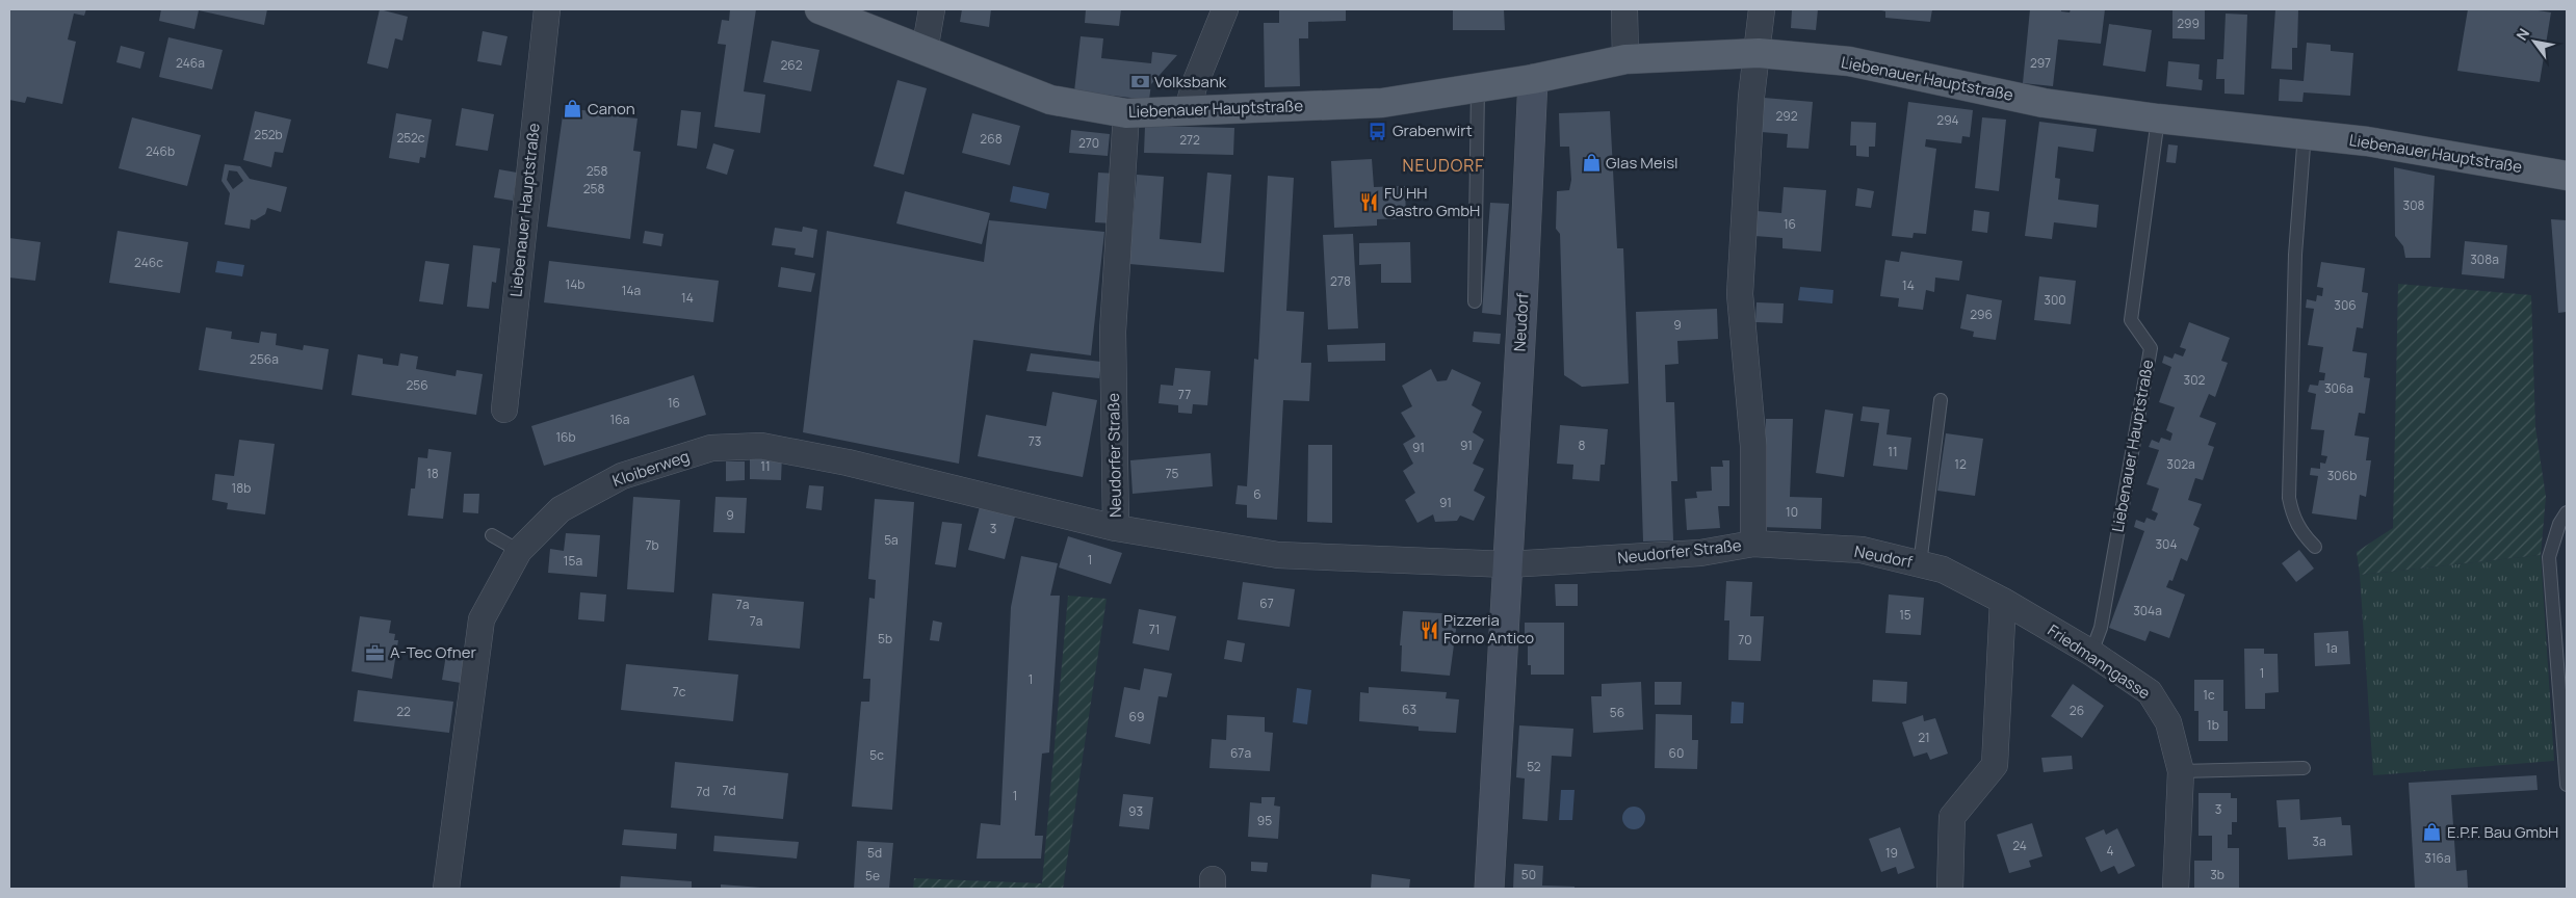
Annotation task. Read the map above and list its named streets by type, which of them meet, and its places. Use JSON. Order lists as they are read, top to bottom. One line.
{"streets":{"main road":["Liebenauer Hauptstraße"],"street":["Neudorf","Neudorfer Straße","Kloiberweg","Friedmanngasse"]},"crossings":[["Liebenauer Hauptstraße","Neudorf"],["Liebenauer Hauptstraße","Neudorfer Straße"],["Liebenauer Hauptstraße","Friedmanngasse"],["Neudorf","Neudorfer Straße"],["Neudorf","Friedmanngasse"],["Neudorfer Straße","Kloiberweg"]],"districts":["NEUDORF"],"places":{"bank":["Volksbank"],"shop":["Canon","Glas Meisl","E.P.F. Bau GmbH"],"bus stop":["Grabenwirt"],"restaurant":["FU HH Gastro GmbH","Pizzeria Forno Antico"],"office":["A-Tec Ofner"]},"house_numbers":["299","246a","297","262","292","294","252b","252c","268","272","270","246b","258","258","308","16","308a","246c","278","14b","14","14a","14","300","306","296","9","256a","302","256","306a","77","16","16a","16b","73","91","8","91","11","12","302a","11","18","75","306b","18b","6","91","10","9","3","5a","304","7b","1","15a","67","7a","304a","15","7a","71","5b","70","1a","1","1","7c","1c","63","26","22","56","69","1b","21","67a","60","5c","52","7d","7d","1","3","93","95","3a","24","4","5d","19","316a","50","3b","5e"],"north":"top left"}
